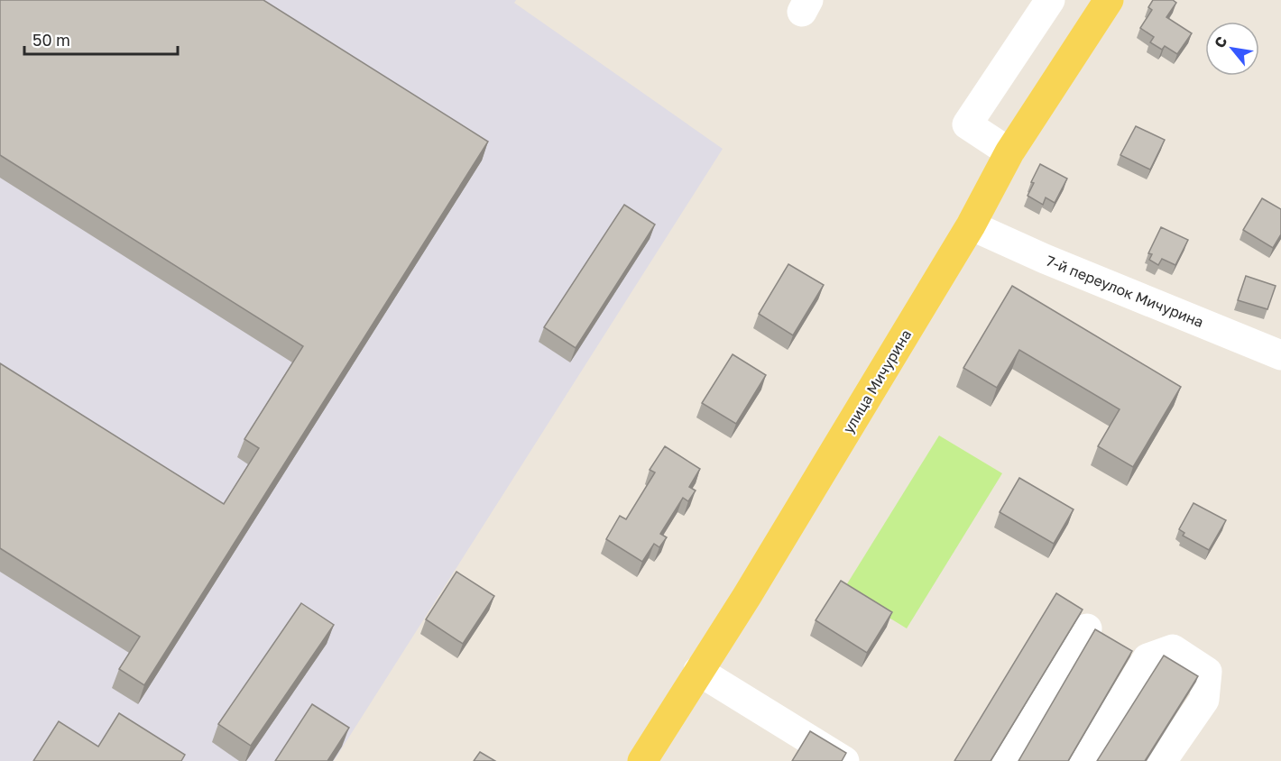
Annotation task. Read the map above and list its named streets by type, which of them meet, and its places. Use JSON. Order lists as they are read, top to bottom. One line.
{"streets":{"main road":["улица Мичурина"],"street":["7-й переулок Мичурина"]},"crossings":[["7-й переулок Мичурина","улица Мичурина"]],"scale_bar":"50 m","north":"top left"}
